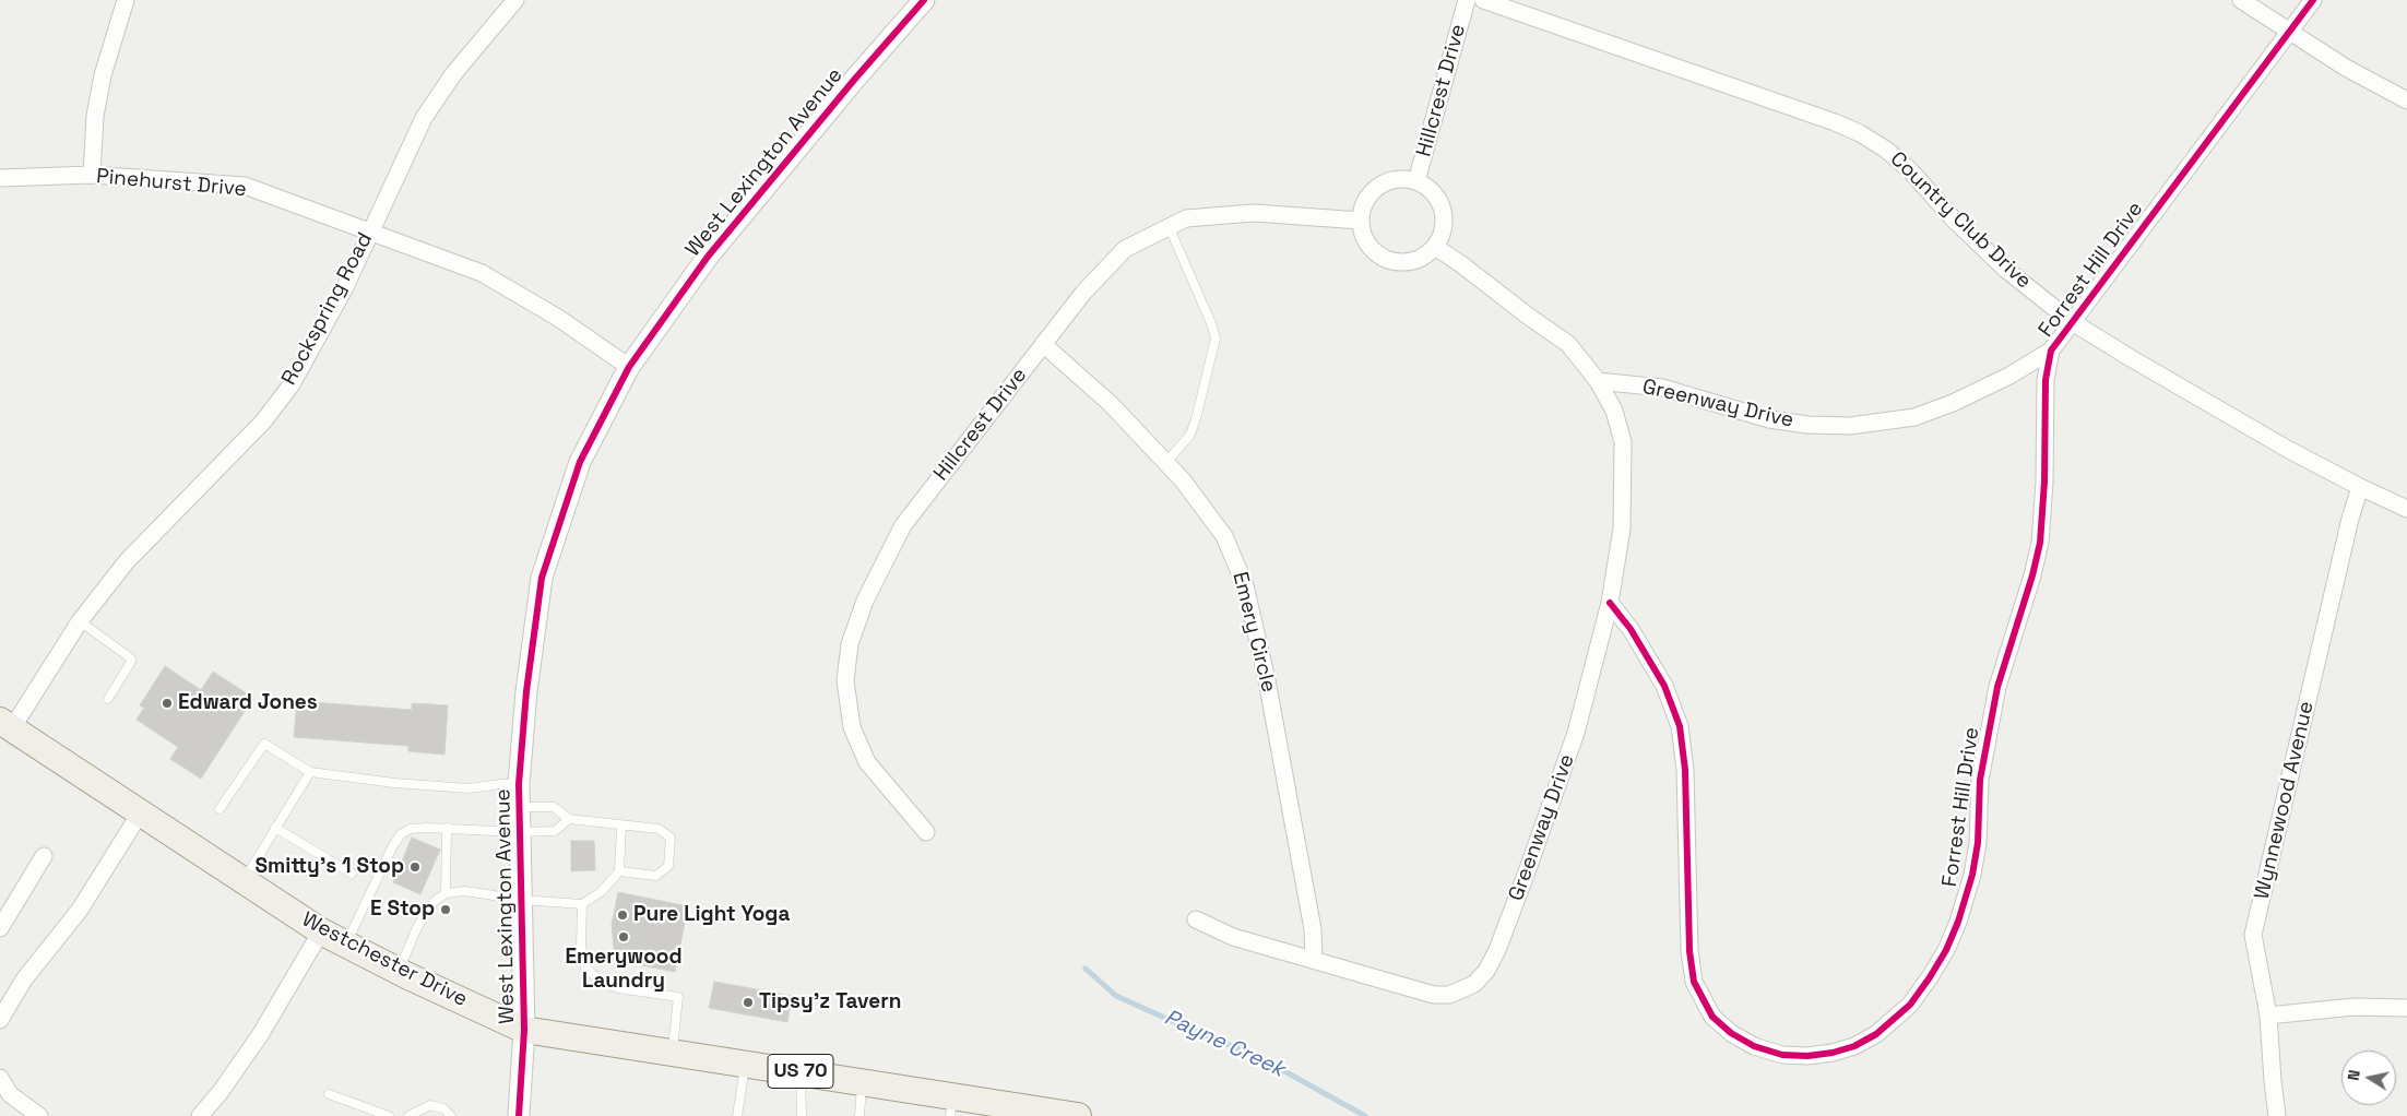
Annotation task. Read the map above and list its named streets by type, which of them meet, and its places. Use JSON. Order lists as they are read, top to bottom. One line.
{"streets":{"main road":["Westchester Drive","US 70"],"street":["Hillcrest Drive","West Lexington Avenue","Pinehurst Drive","Country Club Drive","Forrest Hill Drive","Rockspring Road","Greenway Drive","Emery Circle","Wynnewood Avenue"]},"crossings":[["Hillcrest Drive","Greenway Drive"],["Hillcrest Drive","Emery Circle"],["West Lexington Avenue","Pinehurst Drive"],["West Lexington Avenue","Westchester Drive"],["Pinehurst Drive","Rockspring Road"],["Country Club Drive","Forrest Hill Drive"],["Country Club Drive","Wynnewood Avenue"],["Forrest Hill Drive","Greenway Drive"],["Rockspring Road","Westchester Drive"],["Greenway Drive","Emery Circle"]],"water":["Payne Creek"],"places":["Edward Jones","Smitty's 1 Stop","E Stop","Pure Light Yoga","Emerywood Laundry","Tipsy'z Tavern"],"north":"left"}
